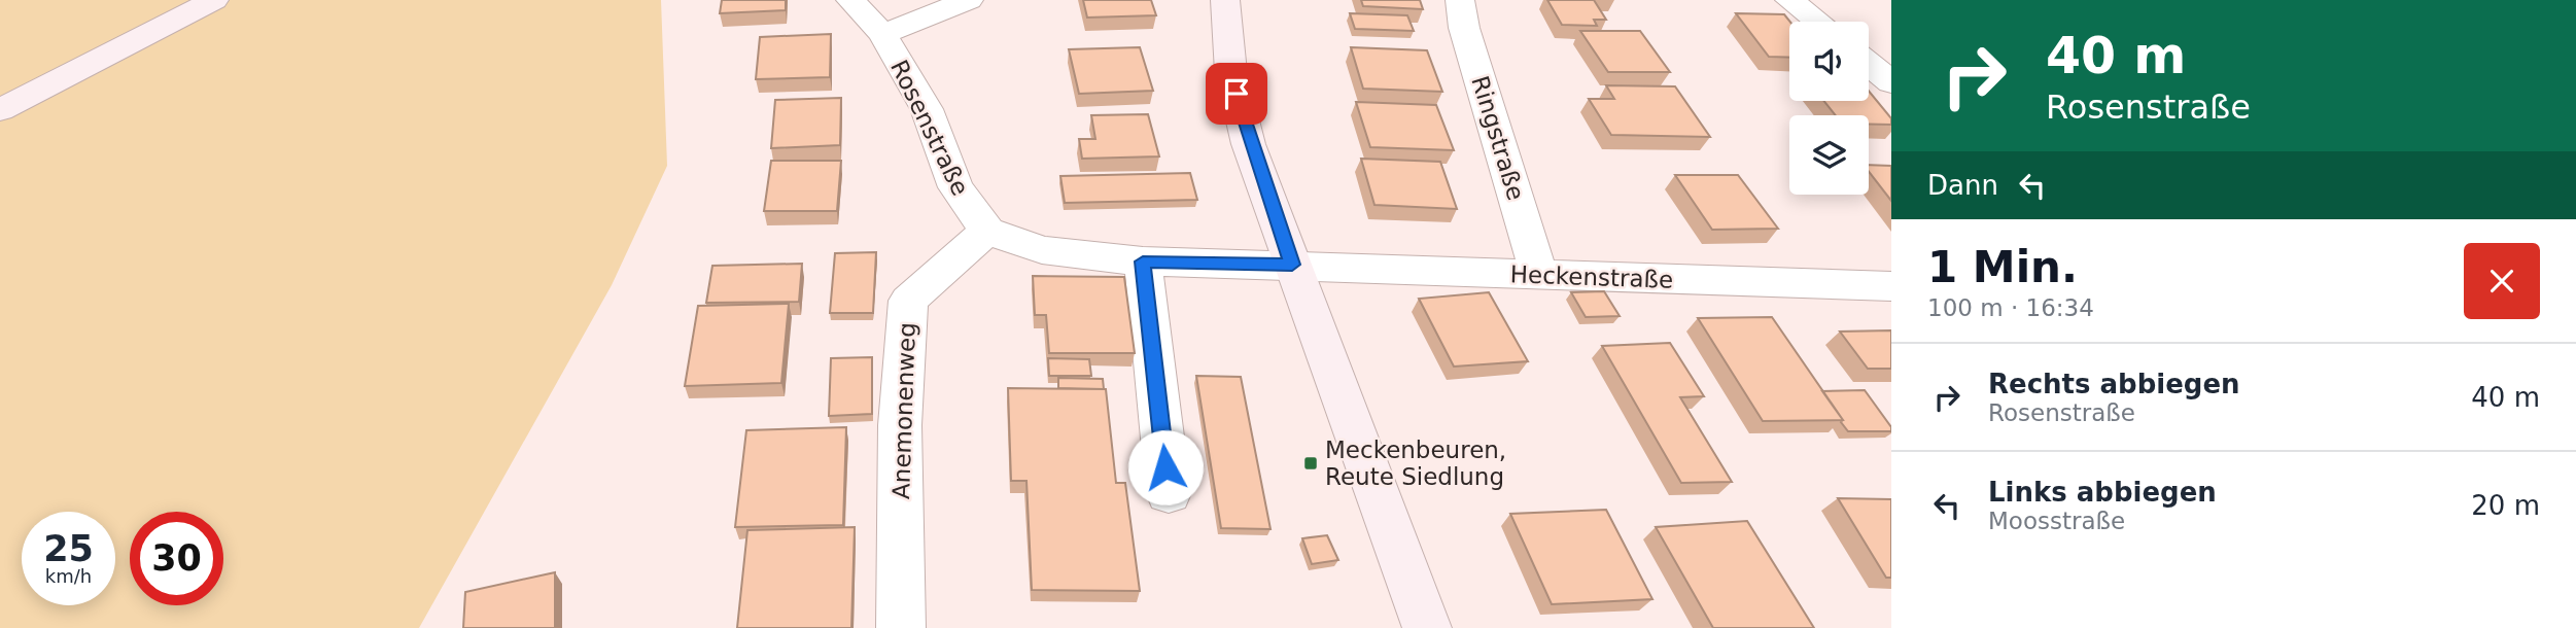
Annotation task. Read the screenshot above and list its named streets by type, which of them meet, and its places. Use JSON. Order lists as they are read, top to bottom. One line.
{"streets":{"street":["Rosenstraße","Ringstraße","Heckenstraße","Anemonenweg"]},"crossings":[["Rosenstraße","Anemonenweg"],["Ringstraße","Heckenstraße"]],"places":{"transit":["Meckenbeuren, Reute Siedlung"]},"page":{"turn":["40 m","Rosenstraße"],"then":"Dann","heading":["1 Min.","100 m · 16:34"],"list":[{"name":"Rechts abbiegen","note":"Rosenstraße","value":"40 m"},{"name":"Links abbiegen","note":"Moosstraße","value":"20 m"}],"speed":"25 km/h","limit":"30"}}
